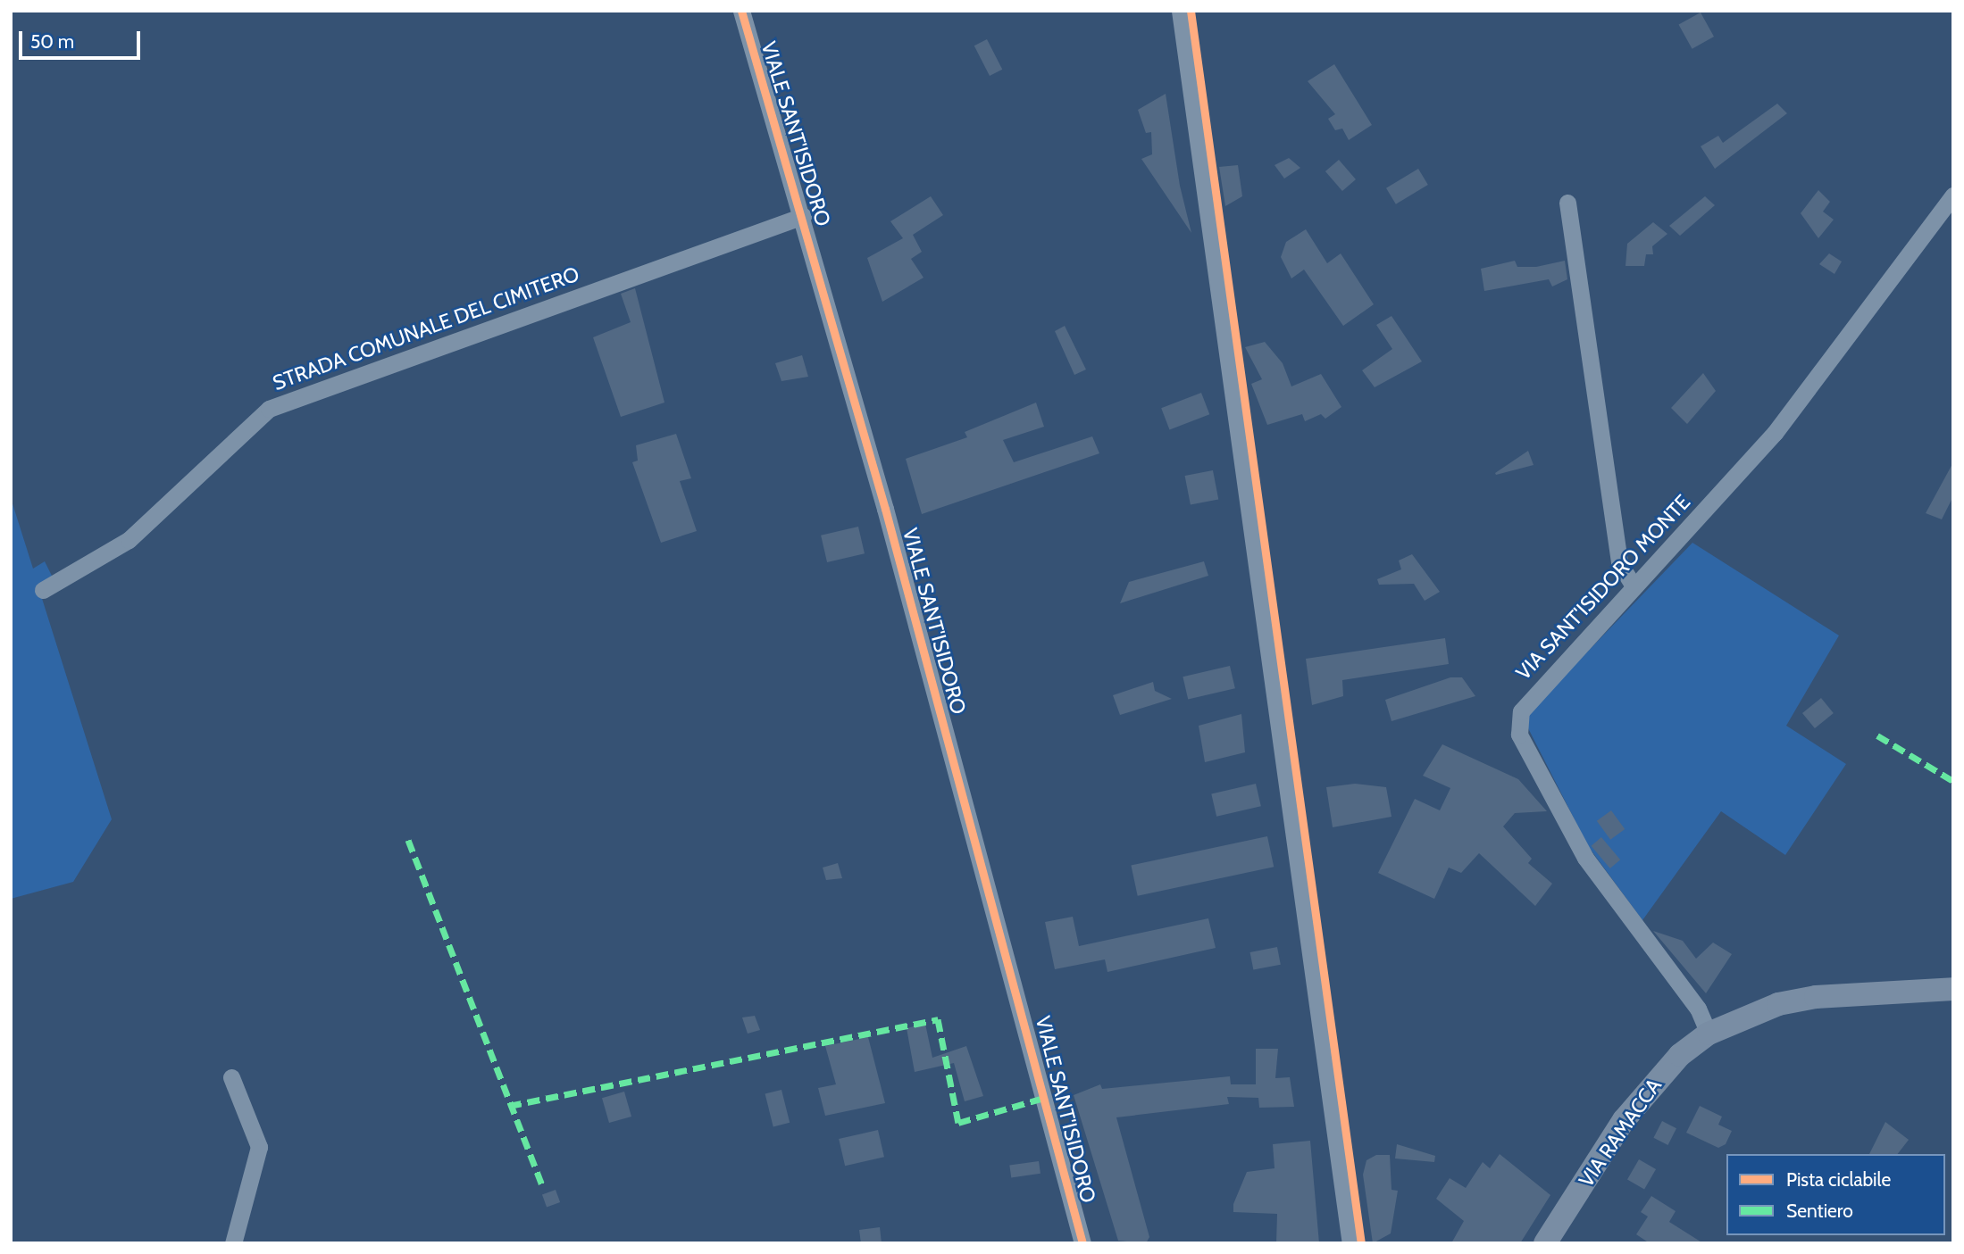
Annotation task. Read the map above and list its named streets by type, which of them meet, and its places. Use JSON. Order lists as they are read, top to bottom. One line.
{"streets":{"main road":["VIA RAMACCA"],"street":["VIALE SANT'ISIDORO","STRADA COMUNALE DEL CIMITERO","VIA SANT'ISIDORO MONTE"]},"crossings":[["VIALE SANT'ISIDORO","STRADA COMUNALE DEL CIMITERO"],["VIA SANT'ISIDORO MONTE","VIA RAMACCA"]],"legend":["Pista ciclabile","Sentiero"],"scale_bar":"50 m"}
